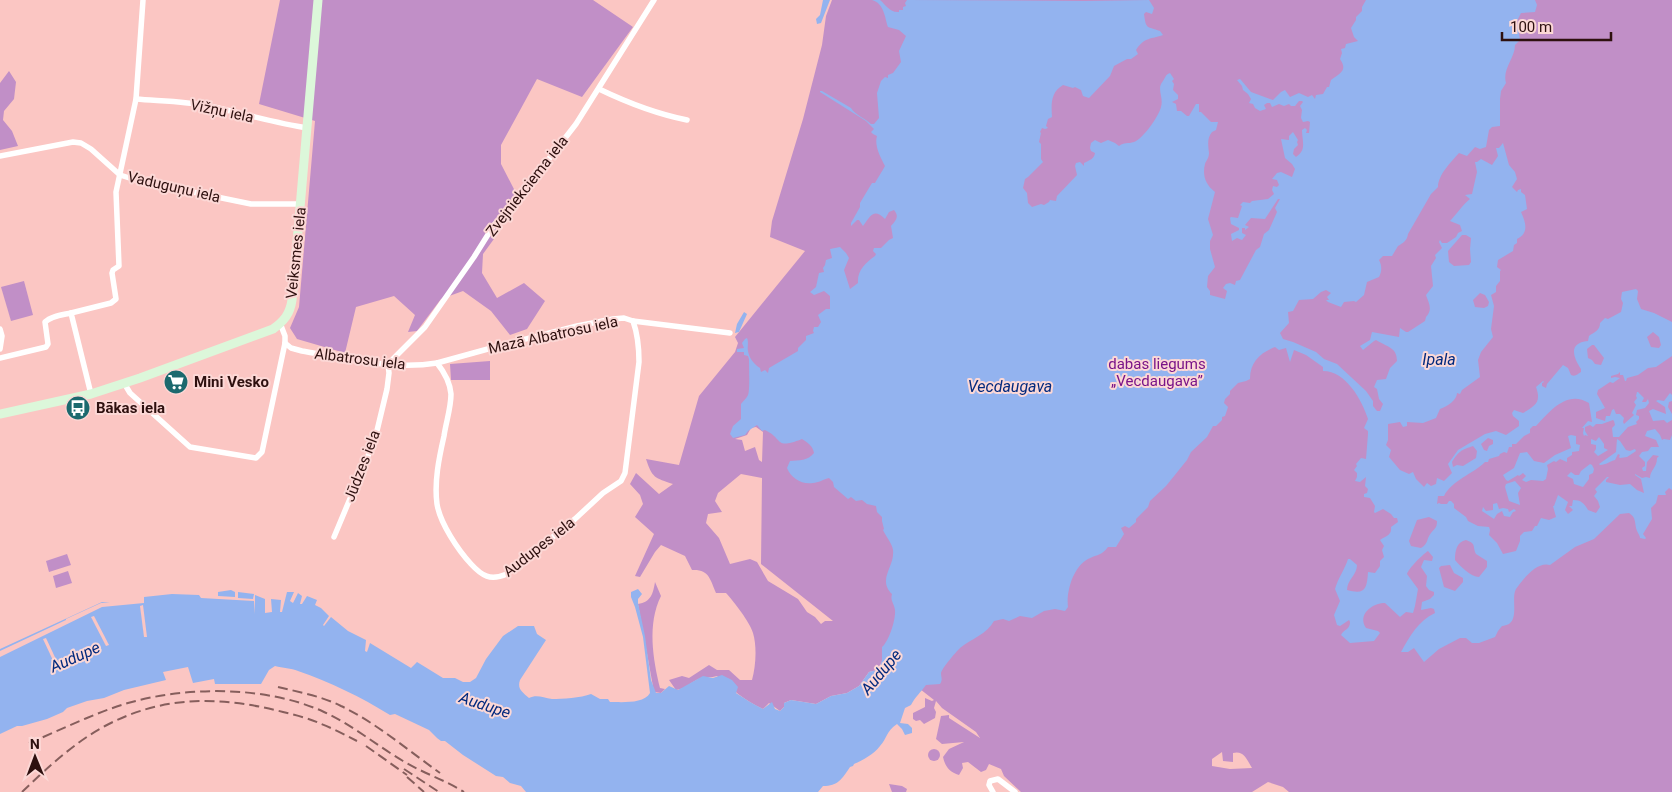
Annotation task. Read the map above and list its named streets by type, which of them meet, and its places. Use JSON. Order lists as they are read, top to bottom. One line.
{"streets":{"main road":["Veiksmes iela"],"street":["Vižņu iela","Zvejniekciema iela","Vaduguņu iela","Mazā Albatrosu iela","Albatrosu iela","Jūdzes iela","Audupes iela"]},"crossings":[["Vižņu iela","Veiksmes iela"],["Zvejniekciema iela","Albatrosu iela"],["Zvejniekciema iela","Jūdzes iela"],["Vaduguņu iela","Veiksmes iela"],["Mazā Albatrosu iela","Albatrosu iela"],["Mazā Albatrosu iela","Audupes iela"],["Albatrosu iela","Jūdzes iela"],["Albatrosu iela","Audupes iela"]],"water":["Ipala","Vecdaugava","Audupe"],"parks":["dabas liegums „Vecdaugava”"],"places":{"supermarket":["Mini Vesko"],"bus stop":["Bākas iela"]},"scale_bar":"100 m","north":"top"}
